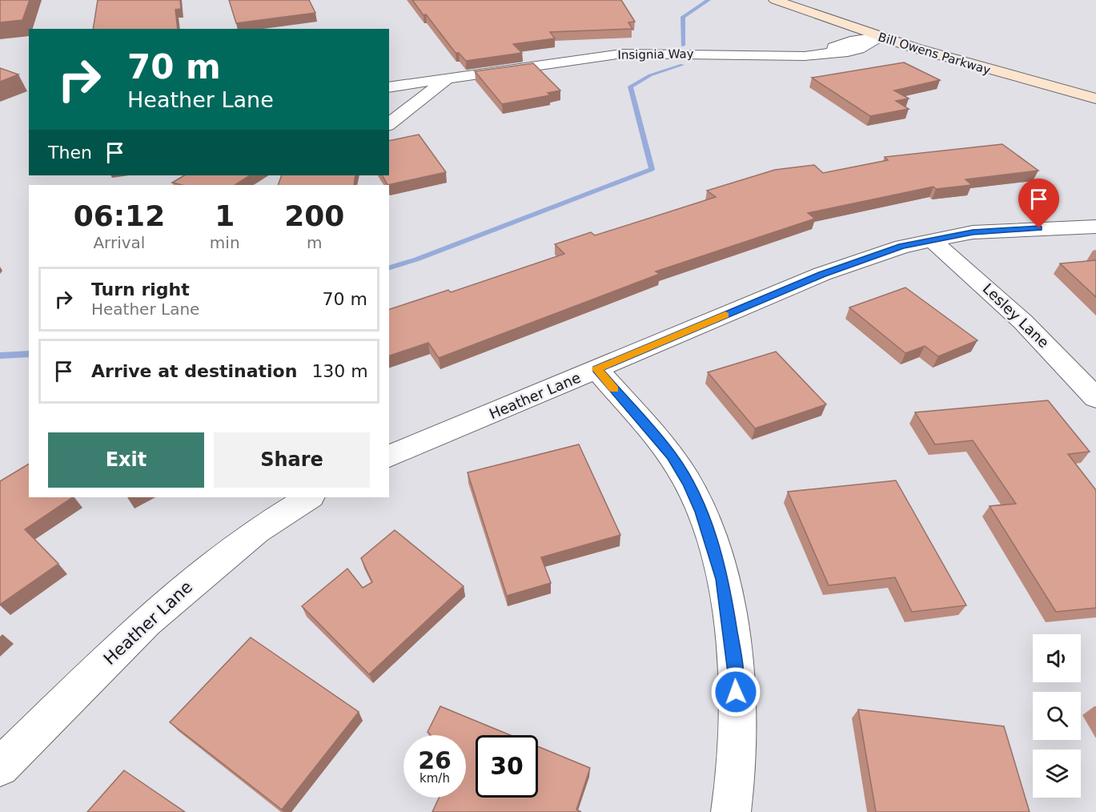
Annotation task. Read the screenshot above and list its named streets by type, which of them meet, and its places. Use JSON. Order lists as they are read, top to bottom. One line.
{"streets":{"main road":["Bill Owens Parkway"],"street":["Insignia Way","Lesley Lane","Heather Lane"]},"crossings":[["Bill Owens Parkway","Insignia Way"],["Lesley Lane","Heather Lane"]],"page":{"turn":["70 m","Heather Lane"],"then":"Then","eta":["06:12","Arrival","1","min","200","m"],"list":[{"name":"Turn right","note":"Heather Lane","value":"70 m"},{"name":"Arrive at destination","value":"130 m"}],"buttons":["Exit","Share"],"speed":"26 km/h","limit":"30"}}
